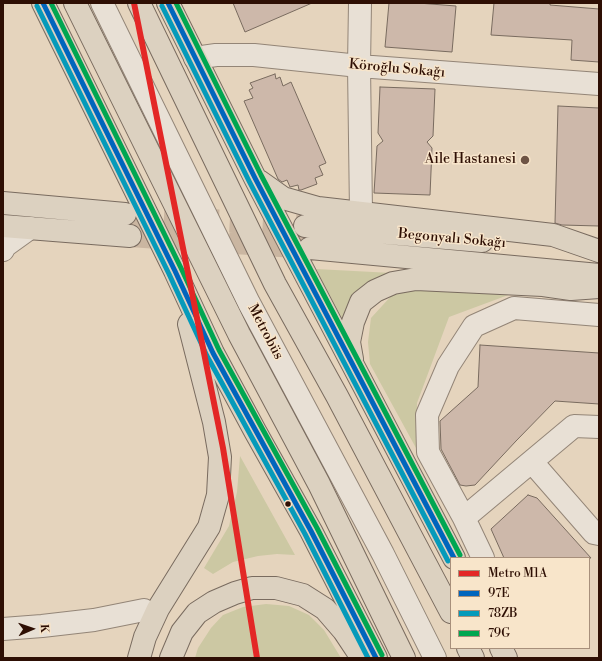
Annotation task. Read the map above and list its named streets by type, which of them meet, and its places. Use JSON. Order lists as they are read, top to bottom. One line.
{"streets":{"main road":["Begonyalı Sokağı"],"street":["Köroğlu Sokağı","Metrobüs"]},"places":["Aile Hastanesi"],"lines":["metro line M1A","transit line 97E","transit line 79G","transit line 78ZB"],"legend":["Metro M1A","97E","78ZB","79G"],"north":"right"}
